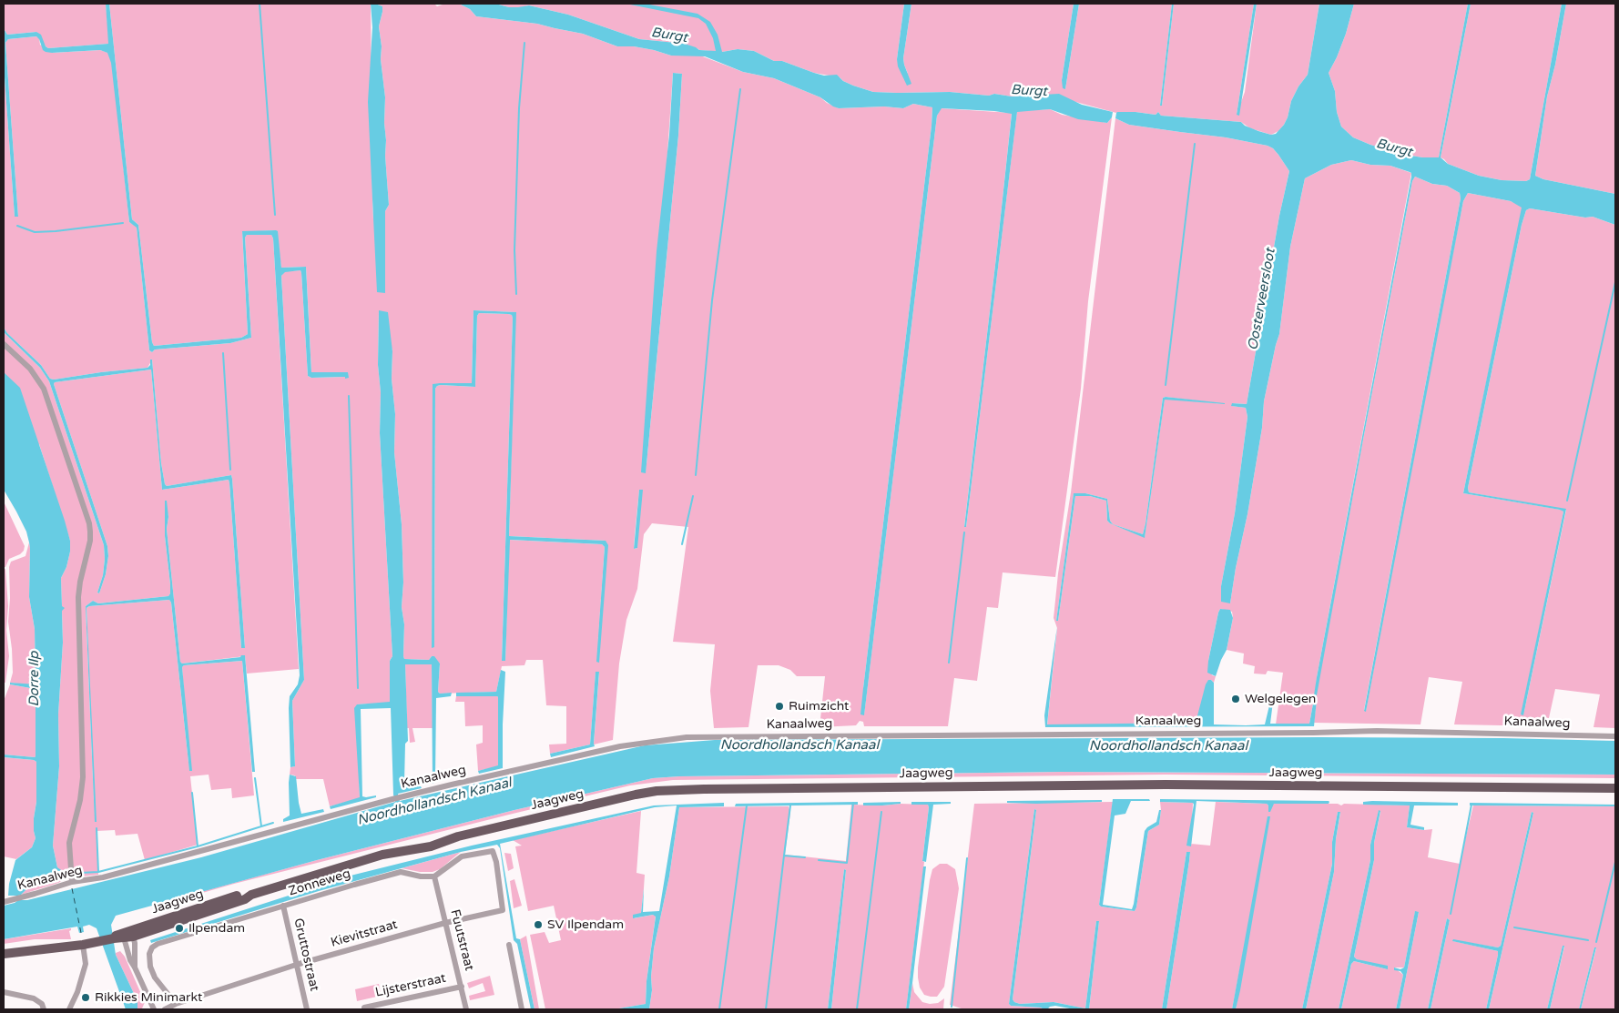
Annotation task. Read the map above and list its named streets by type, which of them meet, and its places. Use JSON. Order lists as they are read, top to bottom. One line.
{"streets":{"main road":["Jaagweg"],"street":["Kanaalweg","Zonneweg","Kievitstraat","Fuutstraat","Gruttostraat","Lijsterstraat"]},"crossings":[["Zonneweg","Kievitstraat"],["Zonneweg","Fuutstraat"],["Zonneweg","Gruttostraat"],["Kievitstraat","Fuutstraat"],["Kievitstraat","Gruttostraat"],["Fuutstraat","Lijsterstraat"]],"water":["Burgt","Oosterveersloot","Dorre Ilp","Noordhollandsch Kanaal"],"places":["Welgelegen","Ruimzicht","SV Ilpendam","Ilpendam","Rikkies Minimarkt"]}
